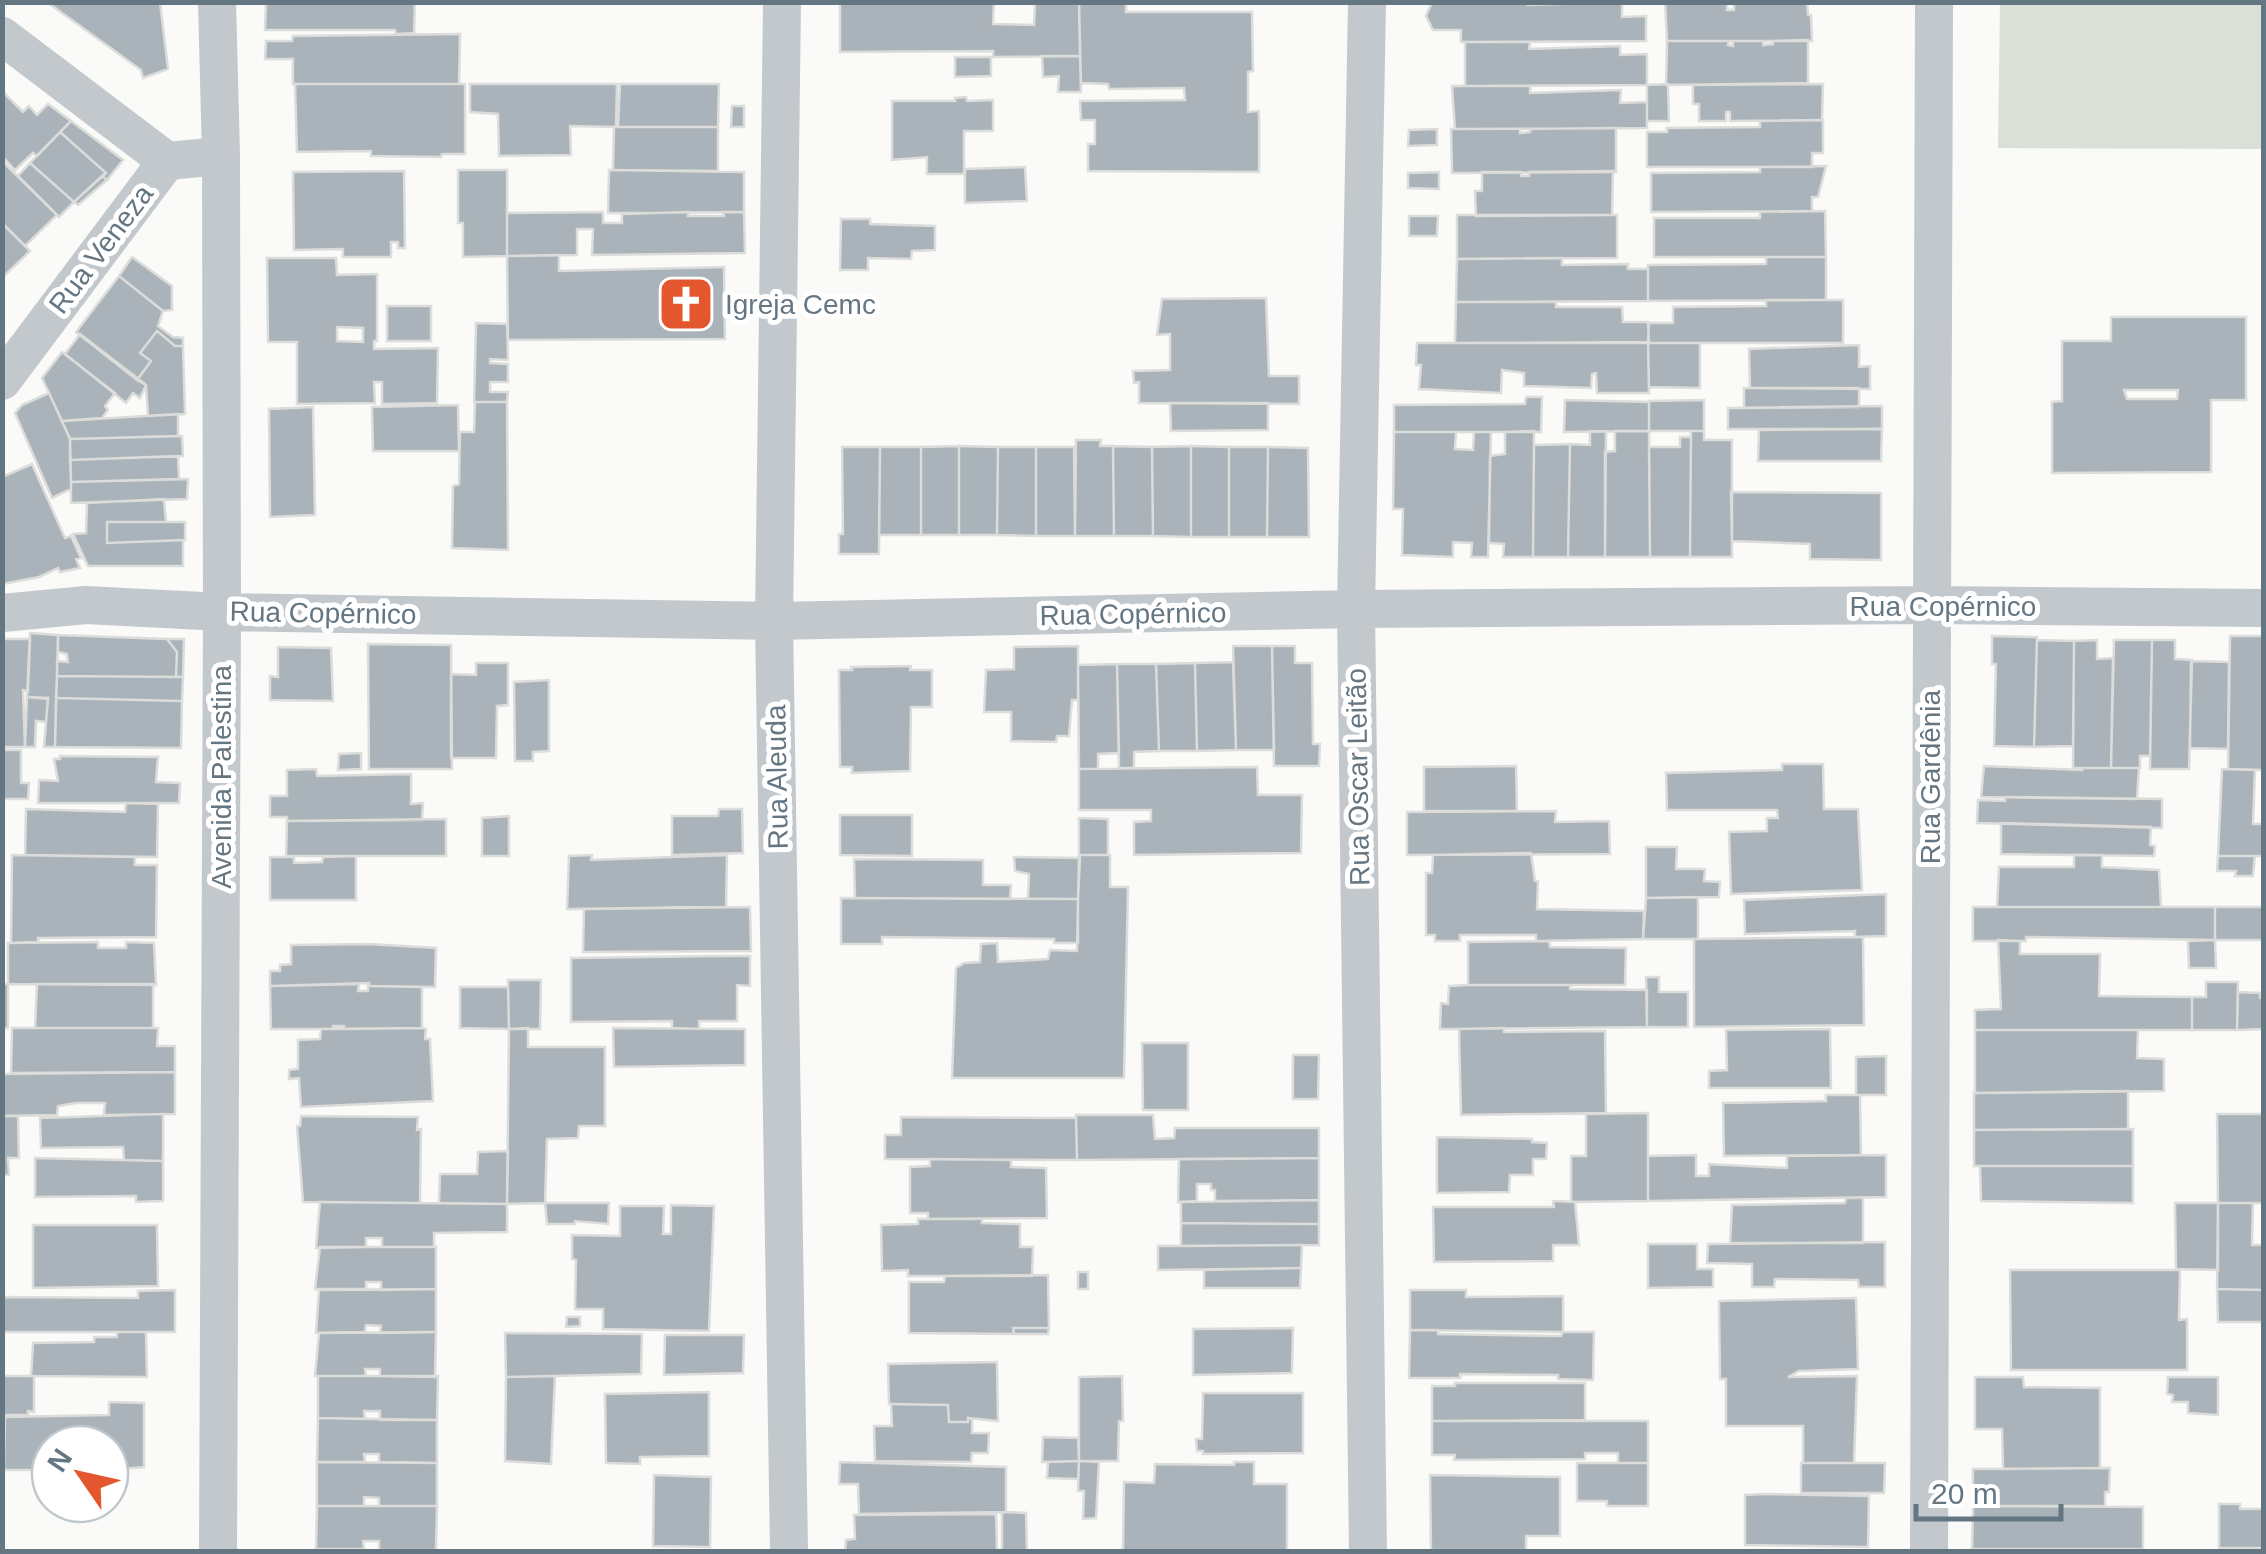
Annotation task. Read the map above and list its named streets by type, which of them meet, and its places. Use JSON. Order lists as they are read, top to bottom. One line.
{"streets":{"street":["Rua Veneza","Rua Copérnico","Avenida Palestina","Rua Aleuda","Rua Oscar Leitão","Rua Gardênia"]},"crossings":[["Rua Veneza","Avenida Palestina"],["Rua Copérnico","Avenida Palestina"],["Rua Copérnico","Rua Aleuda"],["Rua Copérnico","Rua Oscar Leitão"],["Rua Copérnico","Rua Gardênia"]],"places":{"church":["Igreja Cemc"]},"scale_bar":"20 m","north":"top left"}
